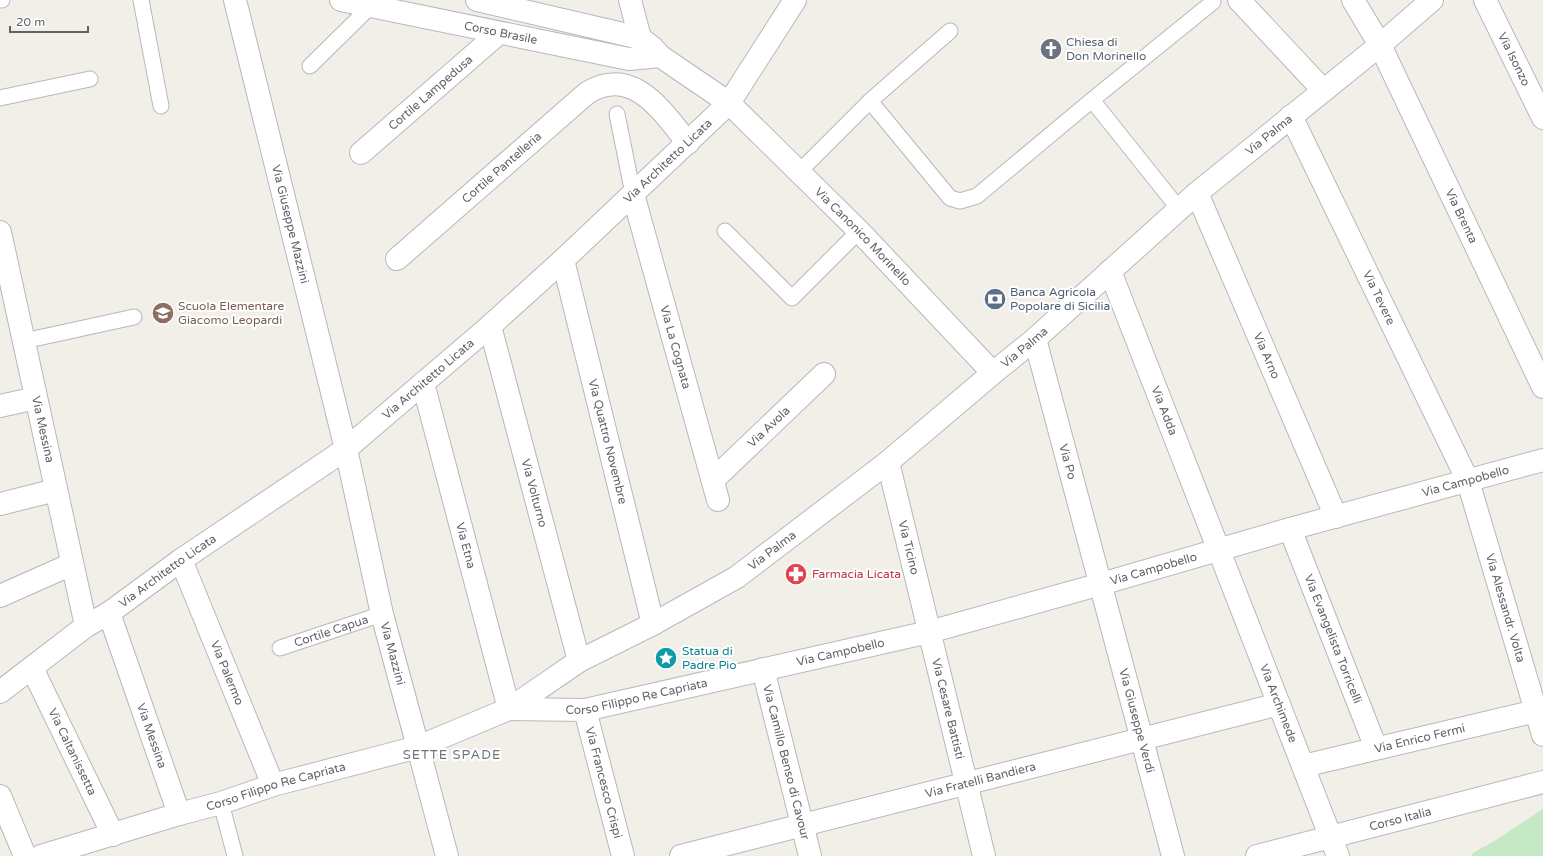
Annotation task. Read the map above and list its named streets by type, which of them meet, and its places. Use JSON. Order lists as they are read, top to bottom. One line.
{"streets":{"street":["Corso Brasile","Via Isonzo","Cortile Lampedusa","Via Palma","Via Architetto Licata","Cortile Pantelleria","Via Brenta","Via Giuseppe Mazzini","Via Canonico Morinello","Via Tevere","Via La Cognata","Via Arno","Via Adda","Via Avola","Via Messina","Via Quattro Novembre","Via Po","Via Campobello","Via Volturno","Via Etna","Via Ticino","Via Alessandr. Volta","Via Evangelista Torricelli","Via Mazzini","Via Palermo","Corso Filippo Re Capriata","Via Archimede","Via Cesare Battisti","Via Giuseppe Verdi","Via Enrico Fermi","Via Caltanissetta","Via Camillo Benso di Cavour","Via Fratelli Bandiera","Via Francesco Crispi","Corso Italia"],"lane":["Cortile Capua"]},"crossings":[["Corso Brasile","Cortile Lampedusa"],["Via Palma","Via Brenta"],["Via Palma","Via Canonico Morinello"],["Via Palma","Via Tevere"],["Via Palma","Via Arno"],["Via Palma","Via Adda"],["Via Palma","Via Quattro Novembre"],["Via Palma","Via Po"],["Via Palma","Via Ticino"],["Via Palma","Corso Filippo Re Capriata"],["Via Architetto Licata","Cortile Pantelleria"],["Via Architetto Licata","Via Giuseppe Mazzini"],["Via Architetto Licata","Via Canonico Morinello"],["Via Architetto Licata","Via La Cognata"],["Via Architetto Licata","Via Messina"],["Via Architetto Licata","Via Quattro Novembre"],["Via Architetto Licata","Via Volturno"],["Via Architetto Licata","Via Etna"],["Via Architetto Licata","Via Mazzini"],["Via Architetto Licata","Via Palermo"],["Via Architetto Licata","Via Caltanissetta"],["Via Giuseppe Mazzini","Via Mazzini"],["Via Tevere","Via Campobello"],["Via Tevere","Via Alessandr. Volta"],["Via La Cognata","Via Avola"],["Via Arno","Via Campobello"],["Via Adda","Via Campobello"],["Via Adda","Via Archimede"],["Via Messina","Corso Filippo Re Capriata"],["Via Quattro Novembre","Corso Filippo Re Capriata"],["Via Po","Via Campobello"],["Via Po","Via Giuseppe Verdi"],["Via Campobello","Via Ticino"],["Via Campobello","Via Alessandr. Volta"],["Via Campobello","Via Evangelista Torricelli"],["Via Campobello","Corso Filippo Re Capriata"],["Via Campobello","Via Archimede"],["Via Campobello","Via Cesare Battisti"],["Via Campobello","Via Giuseppe Verdi"],["Via Campobello","Via Camillo Benso di Cavour"],["Via Volturno","Corso Filippo Re Capriata"],["Via Etna","Corso Filippo Re Capriata"],["Via Ticino","Via Cesare Battisti"],["Via Alessandr. Volta","Via Enrico Fermi"],["Cortile Capua","Via Mazzini"],["Via Evangelista Torricelli","Via Enrico Fermi"],["Via Mazzini","Corso Filippo Re Capriata"],["Via Palermo","Corso Filippo Re Capriata"],["Corso Filippo Re Capriata","Via Caltanissetta"],["Corso Filippo Re Capriata","Via Camillo Benso di Cavour"],["Corso Filippo Re Capriata","Via Francesco Crispi"],["Via Archimede","Via Enrico Fermi"],["Via Archimede","Via Fratelli Bandiera"],["Via Archimede","Corso Italia"],["Via Cesare Battisti","Via Fratelli Bandiera"],["Via Giuseppe Verdi","Via Fratelli Bandiera"],["Via Camillo Benso di Cavour","Via Fratelli Bandiera"]],"districts":["SETTE SPADE"],"places":{"church":["Chiesa di Don Morinello"],"bank":["Banca Agricola Popolare di Sicilia"],"school or university":["Scuola Elementare Giacomo Leopardi"],"pharmacy":["Farmacia Licata"],"place":["Statua di Padre Pio"]},"scale_bar":"20 m"}
